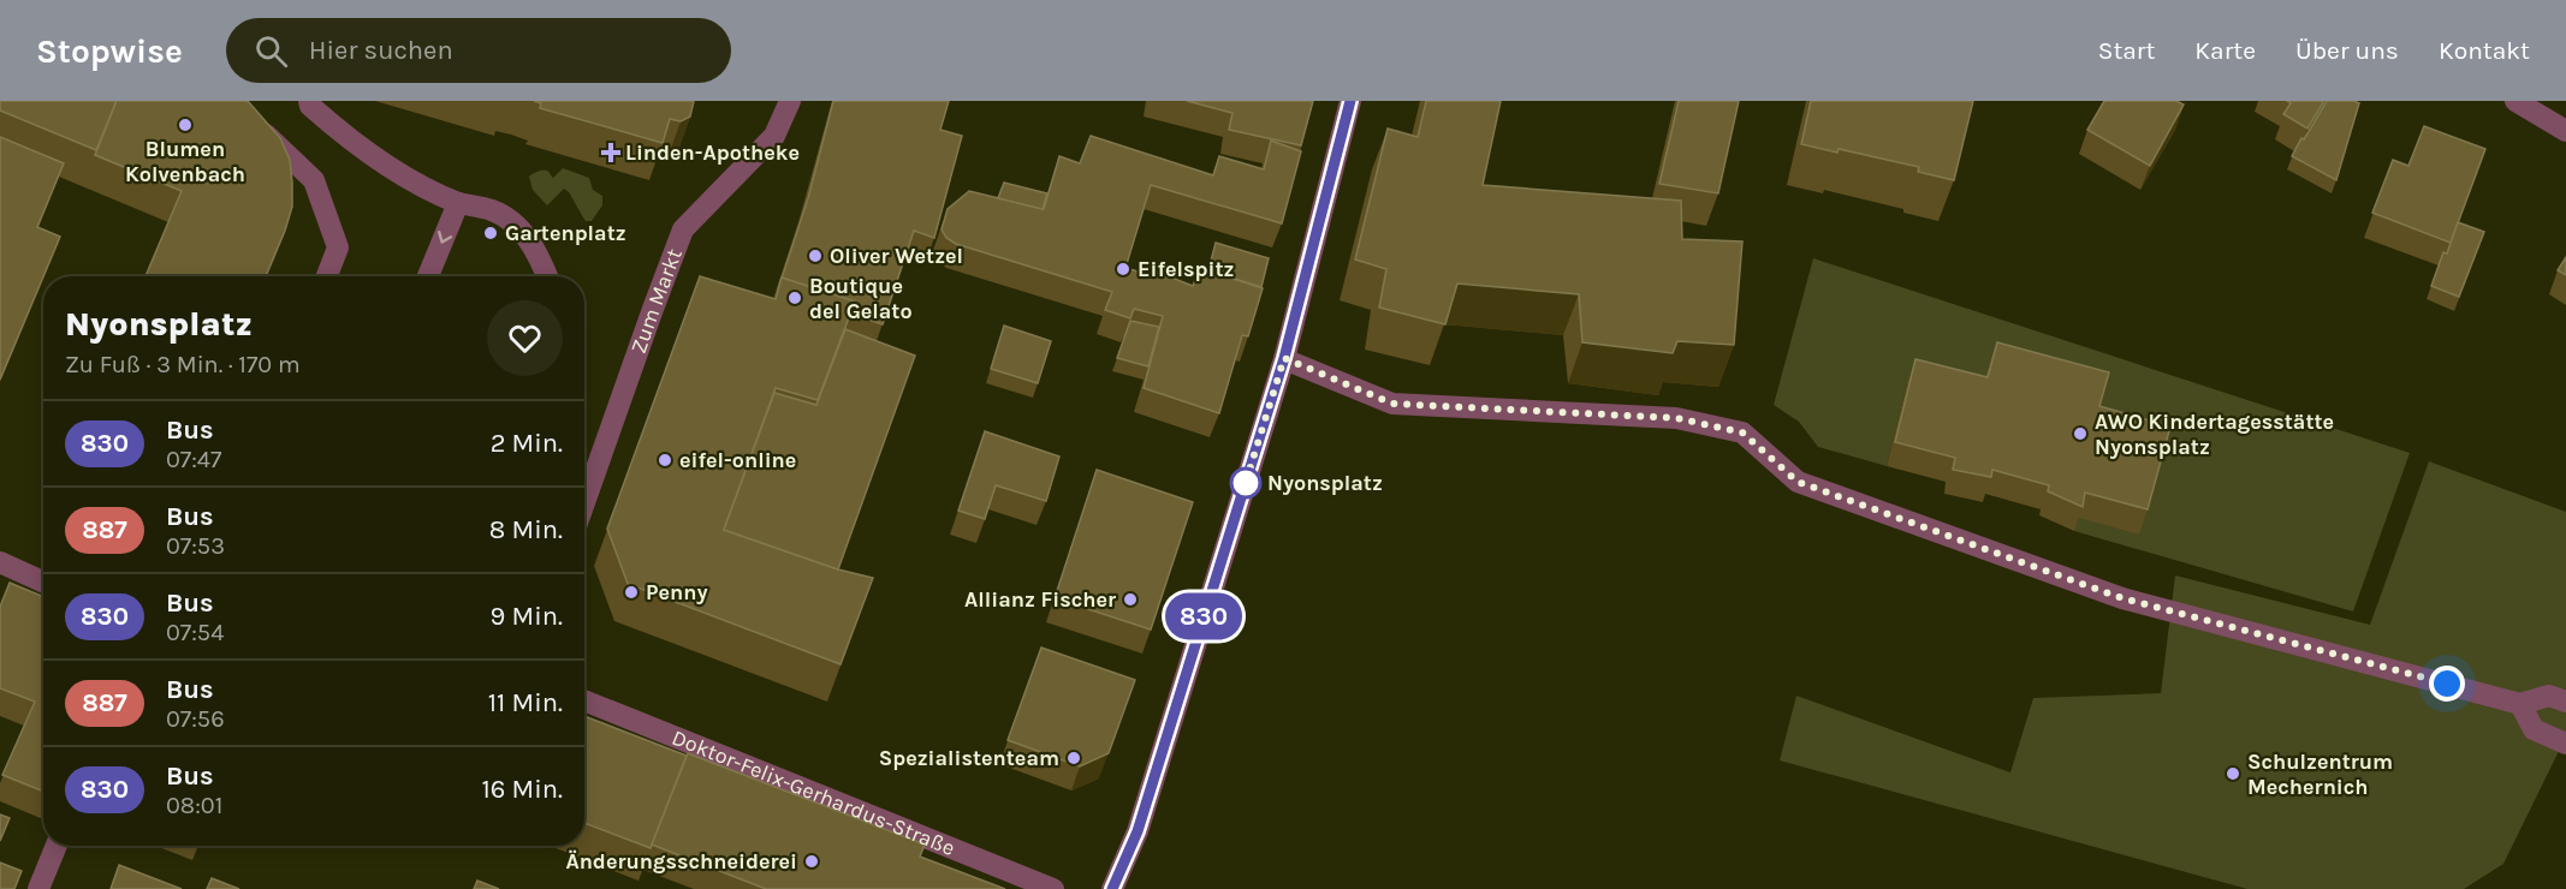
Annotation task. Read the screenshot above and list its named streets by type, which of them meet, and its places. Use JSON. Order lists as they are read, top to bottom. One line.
{"streets":{"street":["Zum Markt","Doktor-Felix-Gerhardus-Straße"]},"places":{"other":["Blumen Kolvenbach","Gartenplatz","Oliver Wetzel","Eifelspitz","Boutique del Gelato","AWO Kindertagesstätte Nyonsplatz","eifel-online","Nyonsplatz","Penny","Allianz Fischer","Spezialistenteam","Schulzentrum Mechernich","Änderungsschneiderei"],"health":["Linden-Apotheke"]},"lines":["bus line 830"],"page":{"header":"Stopwise","search":"Hier suchen","nav":["Start","Karte","Über uns","Kontakt"],"on_map":"830","heading":["Nyonsplatz","Zu Fuß · 3 Min. · 170 m"],"list":[{"mark":"830","name":"Bus","note":"07:47","value":"2 Min."},{"mark":"887","name":"Bus","note":"07:53","value":"8 Min."},{"mark":"830","name":"Bus","note":"07:54","value":"9 Min."},{"mark":"887","name":"Bus","note":"07:56","value":"11 Min."},{"mark":"830","name":"Bus","note":"08:01","value":"16 Min."}]}}
